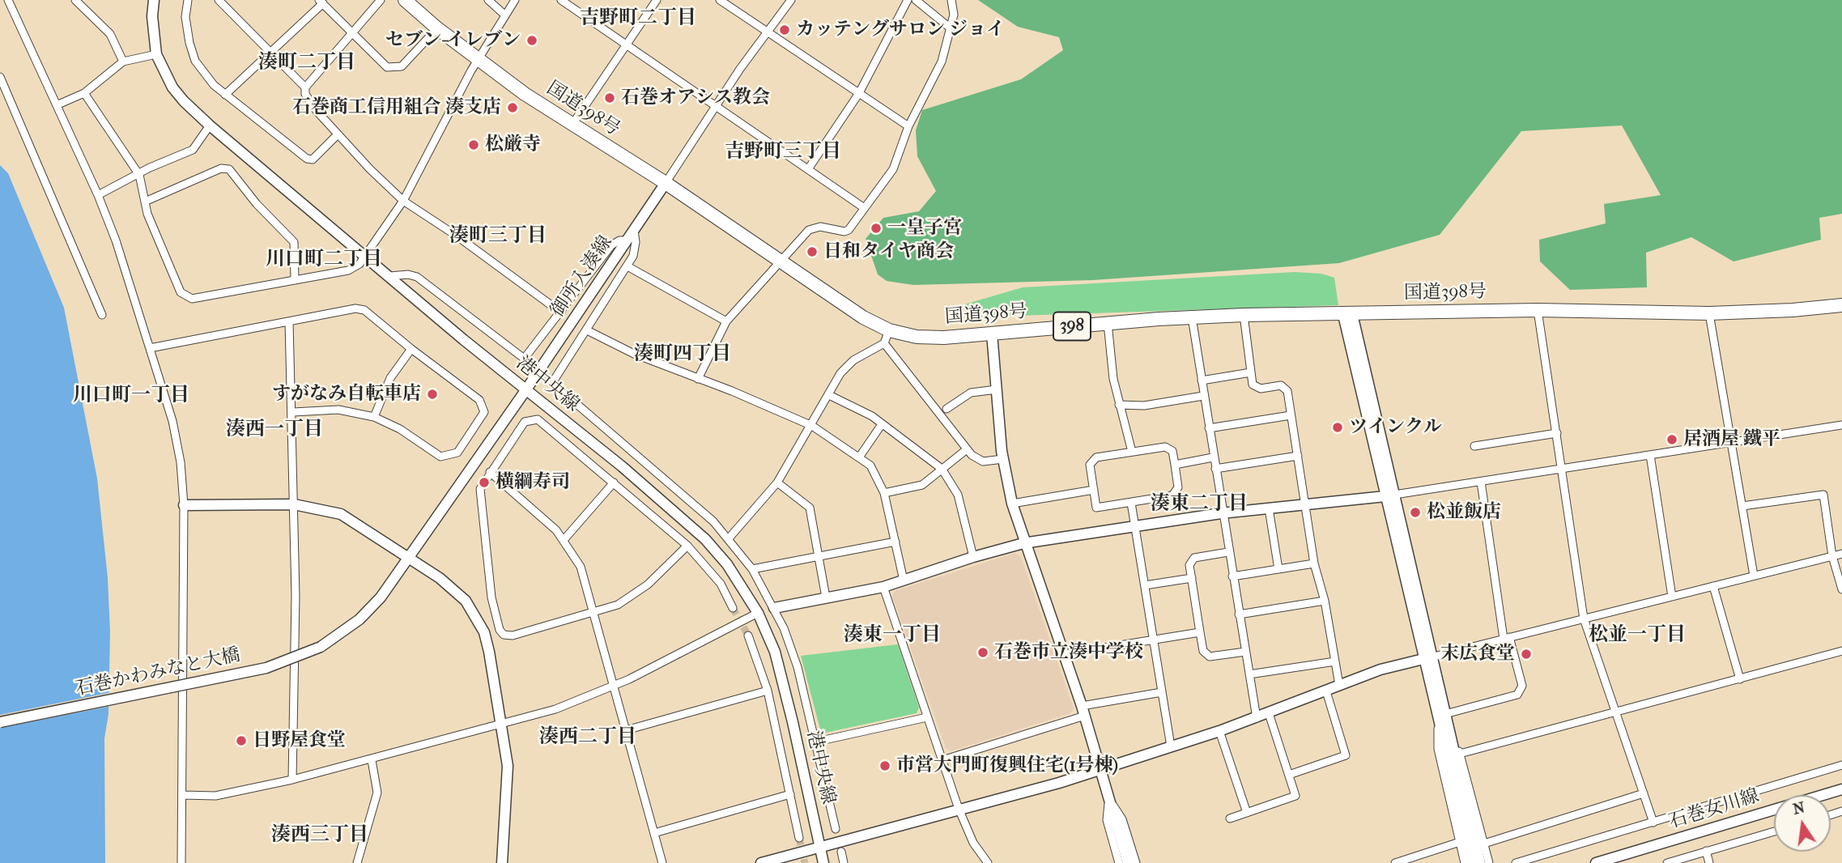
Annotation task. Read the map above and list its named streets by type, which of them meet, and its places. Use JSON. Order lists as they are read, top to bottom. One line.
{"streets":{"highway":["国道398号","398"],"street":["御所入湊線","港中央線","石巻かわみなと大橋","石巻女川線"]},"crossings":[["国道398号","御所入湊線"],["御所入湊線","港中央線"],["御所入湊線","石巻かわみなと大橋"]],"districts":["吉野町二丁目","湊町二丁目","吉野町三丁目","湊町三丁目","川口町二丁目","湊町四丁目","川口町一丁目","湊西一丁目","湊東二丁目","湊東一丁目","松並一丁目","湊西二丁目","湊西三丁目"],"places":["カッテングサロン ジョイ","セブン-イレブン","石巻オアシス教会","石巻商工信用組合 湊支店","松厳寺","一皇子宮","日和タイヤ商会","すがなみ自転車店","ツインクル","居酒屋 鐵平","横綱寿司","松並飯店","石巻市立湊中学校","末広食堂","日野屋食堂","市営大門町復興住宅(1号棟)"],"north":"top"}
